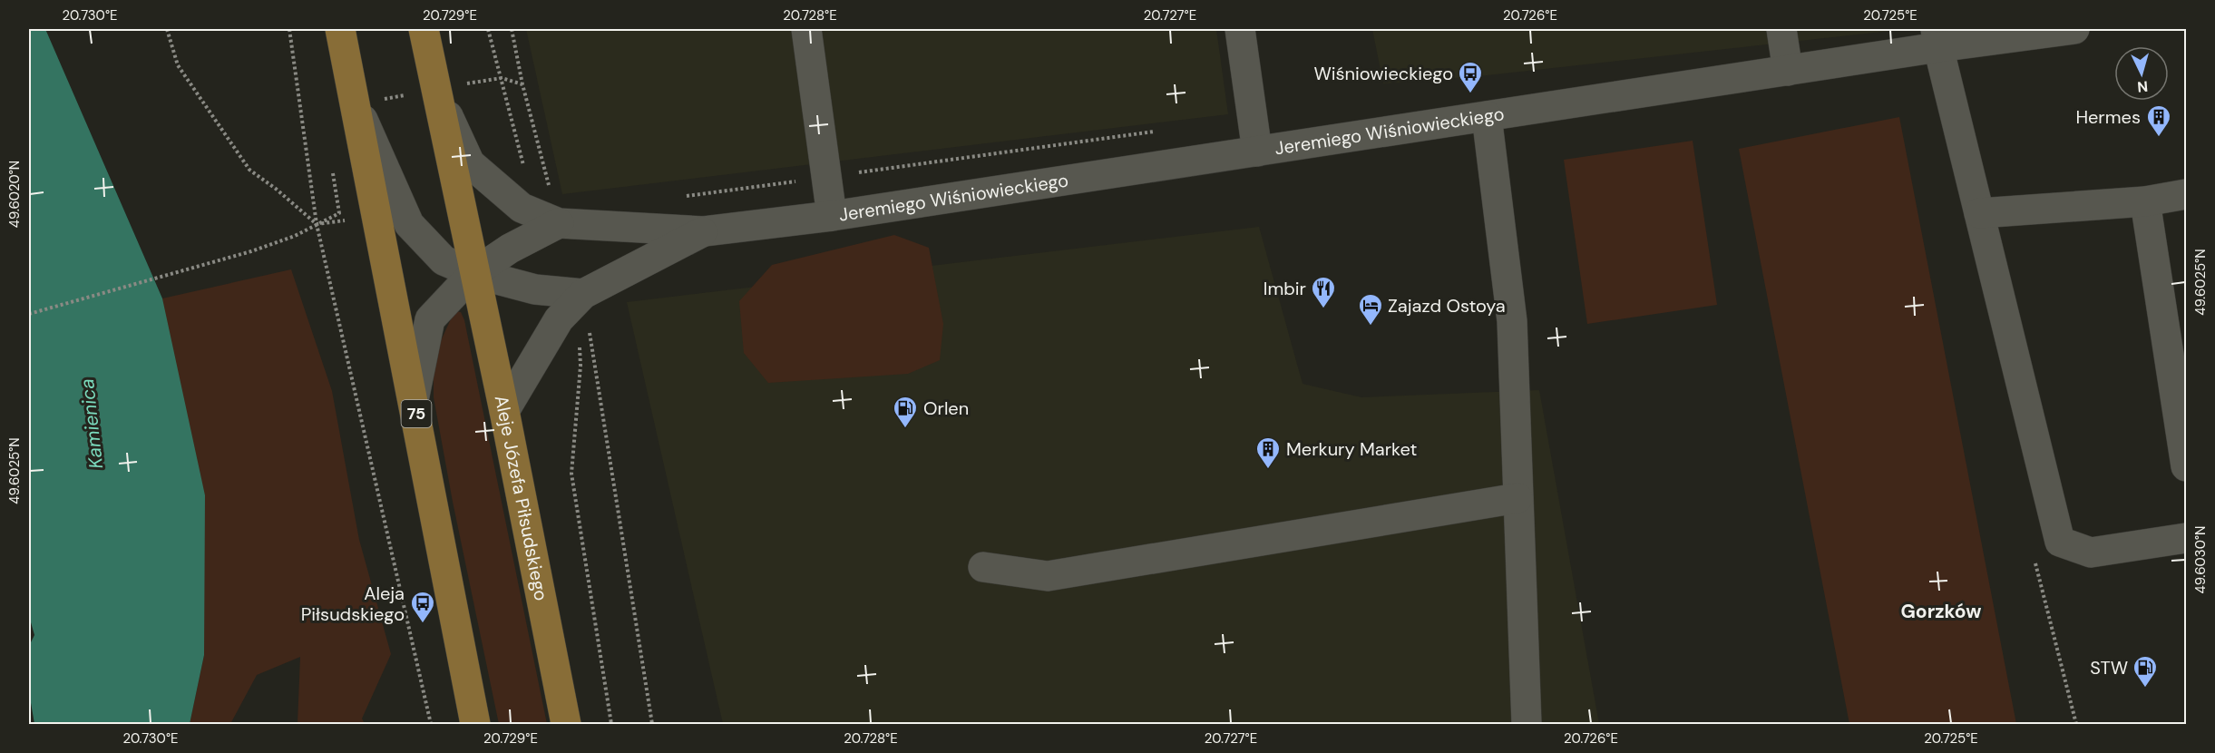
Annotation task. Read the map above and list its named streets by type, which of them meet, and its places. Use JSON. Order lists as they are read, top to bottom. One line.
{"streets":{"main road":["75","Aleje Józefa Piłsudskiego"],"street":["Jeremiego Wiśniowieckiego"]},"crossings":[["Jeremiego Wiśniowieckiego","Aleje Józefa Piłsudskiego"]],"districts":["Gorzków"],"water":["Kamienica"],"places":{"bus stop":["Wiśniowieckiego","Aleja Piłsudskiego"],"building":["Hermes","Merkury Market"],"restaurant":["Imbir"],"hotel":["Zajazd Ostoya"],"fuel station":["Orlen","STW"]},"north":"bottom","coordinates":["20.730°E","20.729°E","20.728°E","20.727°E","20.726°E","20.725°E","49.6020°N","49.6025°N","49.6030°N"]}
